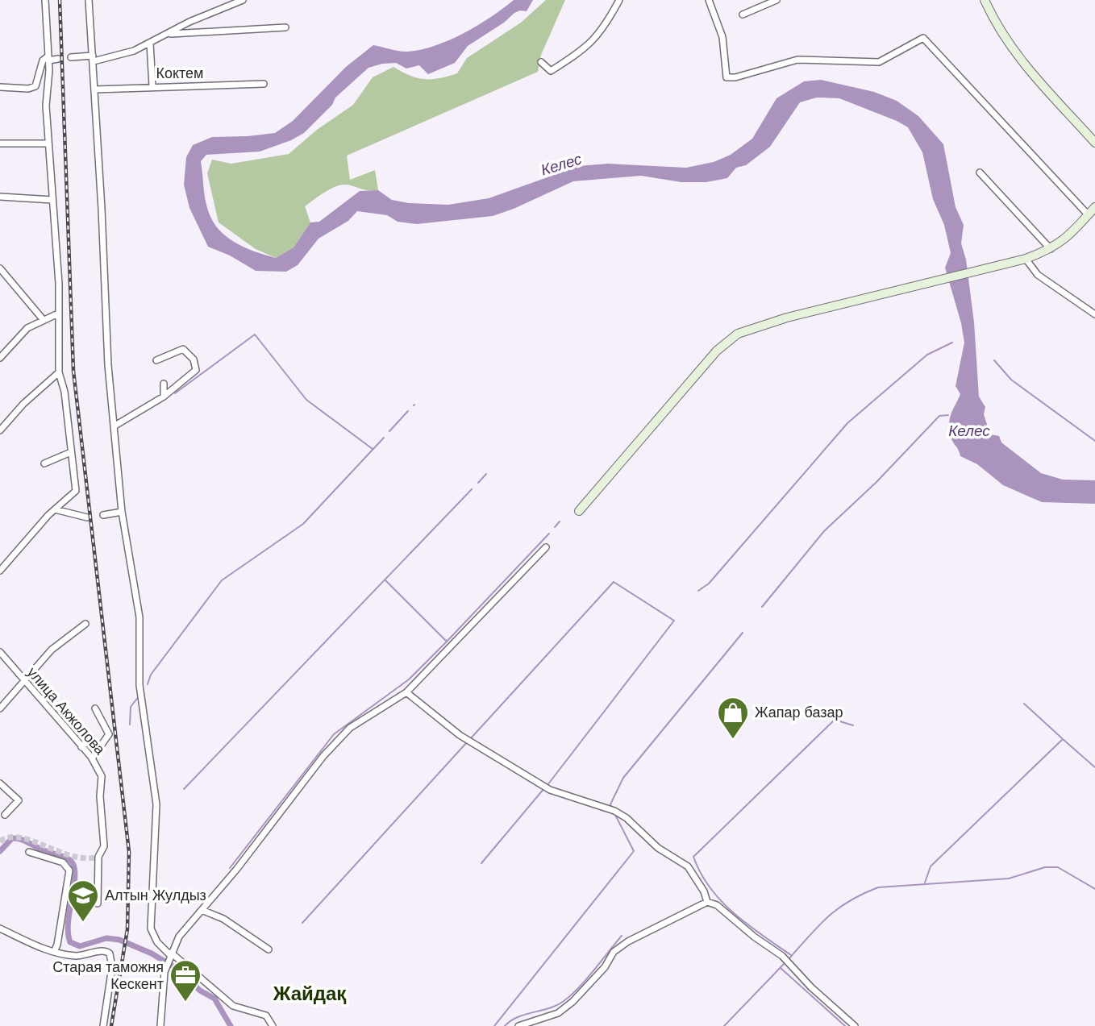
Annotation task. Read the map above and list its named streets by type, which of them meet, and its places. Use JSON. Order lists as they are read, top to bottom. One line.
{"streets":{"street":["Коктем","улица Акжолова"]},"districts":["Жайдақ"],"water":["Келес"],"places":{"shop":["Жапар базар"],"school or university":["Алтын Жулдыз"],"office":["Старая таможня Кескент"]}}
